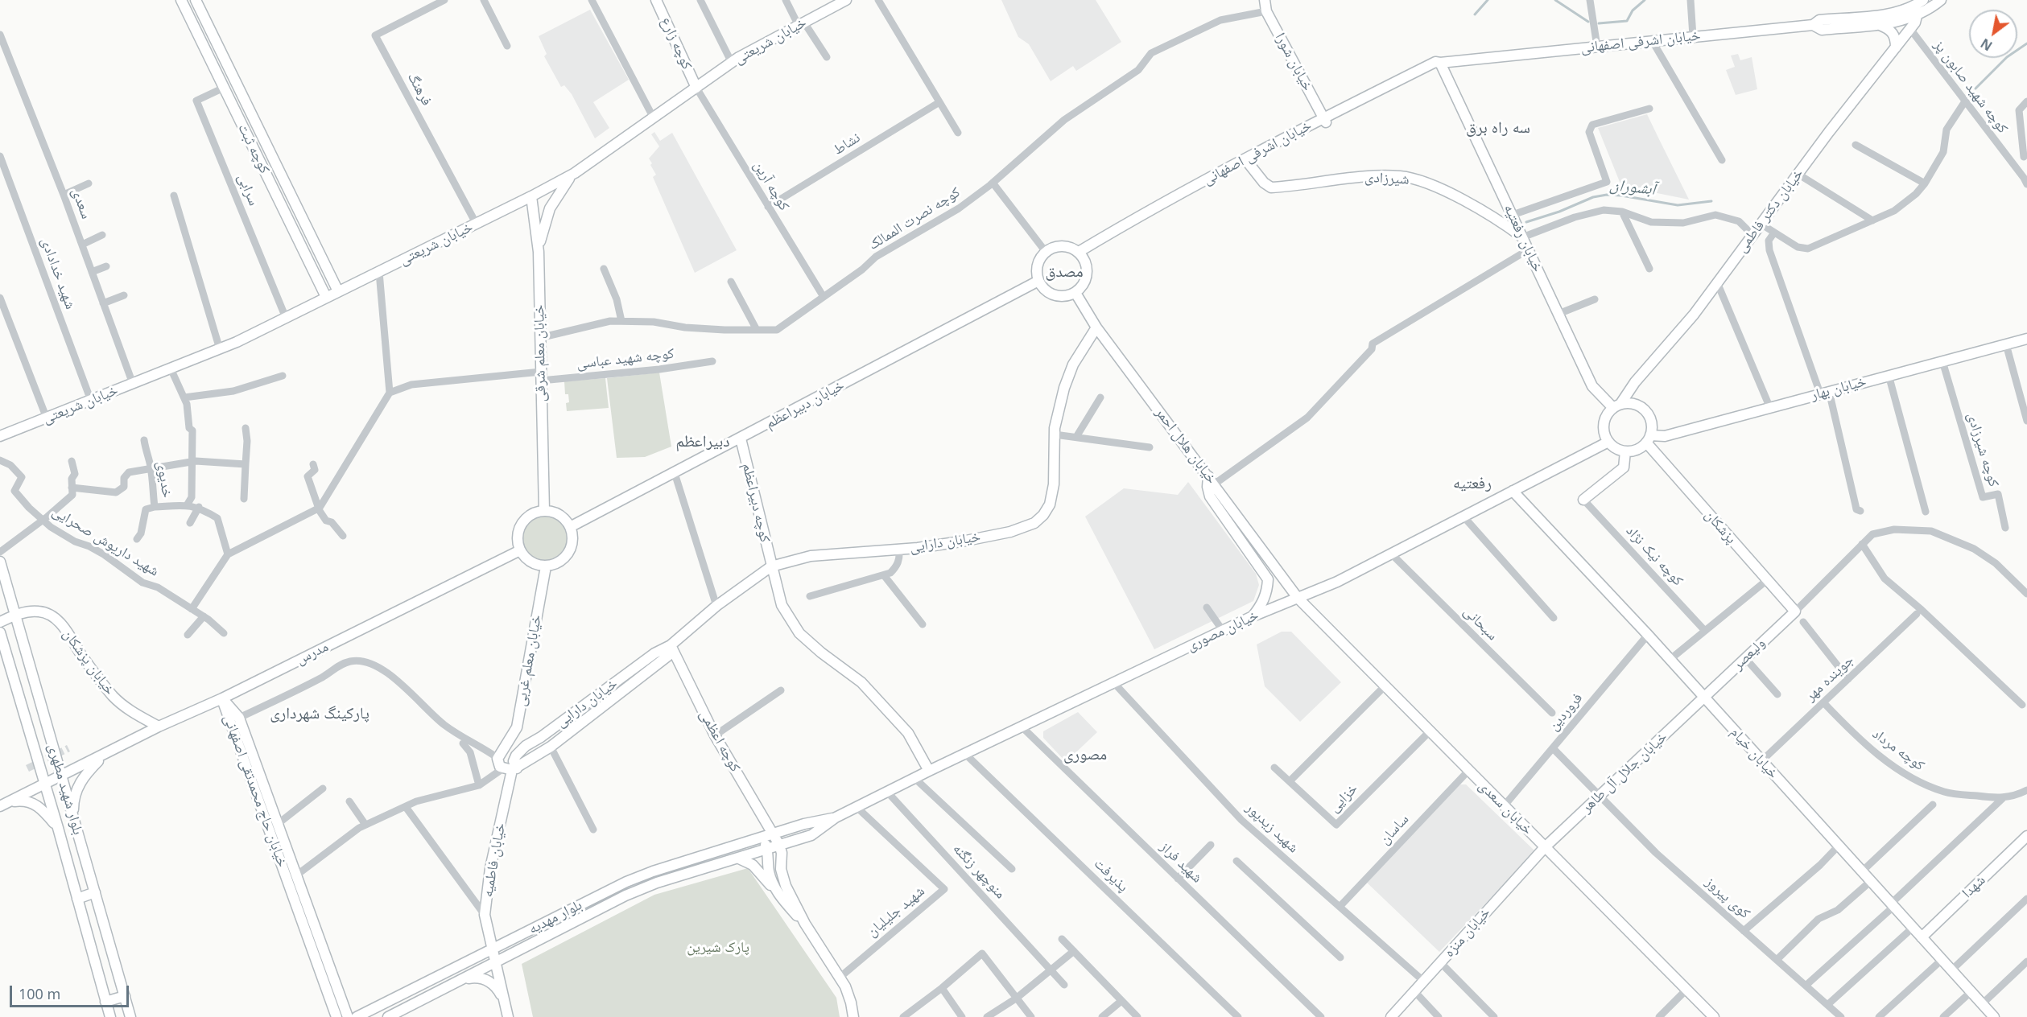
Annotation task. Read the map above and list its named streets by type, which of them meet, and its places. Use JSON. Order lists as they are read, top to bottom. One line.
{"streets":{"main road":["خیابان شریعتی","خیابان اشرفی اصفهانی","کوچه زارع","خیابان شورا","کوچه ثبت","شیرزادی","خیابان دکتر فاطمی","خیابان رفعتیه","خیابان معلم شرقی","خیابان بهار","خیابان دبیراعظم","خیابان هلال احمر","کوچه دبیراعظم","پزشکان","خیابان دارایی","خیابان مصوری","مدرس","ولیعصر","خیابان معلم غربی","خیابان پزشکان","کوچه اعظمی","خیابان خیام","خیابان جلال آل طاهر","بلوار شهید مطهری","خیابان حاج محمدتقی اصفهانی","خیابان سعدی","خیابان فاطمیه","شهدا","بلوار مهدیه","خیابان منزه"],"street":["کوچه شهید صابون پز","فرهنگ","نشاط","کوچه آرین","سرابی","سعدی","کوچه نصرت الممالک","شهید خدادادی","کوچه شهید عباسی","کوچه شیرزادی","خدیوی","شهید داریوش صحرایی","کوچه نیک نژاد","سبحانی","جوینده مهر","فروردین","کوچه مرداد","خزایی","شهید زیدپور","ساسان","شهید فراز","منوچهر زنگنه","پذیرفت","کوی پیروز","شهید جلیلیان"]},"crossings":[["خیابان شریعتی","کوچه زارع"],["خیابان شریعتی","فرهنگ"],["خیابان شریعتی","کوچه ثبت"],["خیابان شریعتی","کوچه آرین"],["خیابان شریعتی","سرابی"],["خیابان شریعتی","سعدی"],["خیابان شریعتی","شهید خدادادی"],["خیابان شریعتی","خیابان معلم شرقی"],["خیابان اشرفی اصفهانی","خیابان شورا"],["خیابان اشرفی اصفهانی","شیرزادی"],["خیابان اشرفی اصفهانی","خیابان دکتر فاطمی"],["خیابان اشرفی اصفهانی","خیابان رفعتیه"],["خیابان اشرفی اصفهانی","خیابان دبیراعظم"],["خیابان اشرفی اصفهانی","خیابان هلال احمر"],["کوچه زارع","کوچه آرین"],["خیابان شورا","کوچه نصرت الممالک"],["کوچه شهید صابون پز","خیابان دکتر فاطمی"],["نشاط","کوچه آرین"],["کوچه ثبت","سرابی"],["شیرزادی","خیابان رفعتیه"],["کوچه آرین","کوچه نصرت الممالک"],["خیابان دکتر فاطمی","خیابان رفعتیه"],["خیابان دکتر فاطمی","خیابان بهار"],["خیابان دکتر فاطمی","پزشکان"],["خیابان دکتر فاطمی","خیابان مصوری"],["کوچه نصرت الممالک","خیابان معلم شرقی"],["خیابان رفعتیه","خیابان بهار"],["خیابان رفعتیه","پزشکان"],["خیابان رفعتیه","خیابان مصوری"],["خیابان معلم شرقی","کوچه شهید عباسی"],["خیابان معلم شرقی","خیابان دبیراعظم"],["خیابان معلم شرقی","مدرس"],["خیابان معلم شرقی","خیابان معلم غربی"],["خیابان بهار","کوچه شیرزادی"],["خیابان بهار","پزشکان"],["خیابان بهار","خیابان مصوری"],["خیابان دبیراعظم","خیابان هلال احمر"],["خیابان دبیراعظم","کوچه دبیراعظم"],["خیابان دبیراعظم","مدرس"],["خیابان دبیراعظم","خیابان معلم غربی"],["خیابان هلال احمر","خیابان دارایی"],["خیابان هلال احمر","خیابان مصوری"],["خیابان هلال احمر","خیابان سعدی"],["کوچه دبیراعظم","خیابان دارایی"],["کوچه دبیراعظم","خیابان مصوری"],["پزشکان","خیابان مصوری"],["پزشکان","ولیعصر"],["خیابان دارایی","کوچه اعظمی"],["خیابان دارایی","خیابان فاطمیه"],["سبحانی","خیابان مصوری"],["خیابان مصوری","کوچه اعظمی"],["خیابان مصوری","خیابان خیام"],["خیابان مصوری","خیابان سعدی"],["خیابان مصوری","شهید زیدپور"],["خیابان مصوری","شهید فراز"],["خیابان مصوری","منوچهر زنگنه"],["خیابان مصوری","پذیرفت"],["خیابان مصوری","شهید جلیلیان"],["خیابان مصوری","بلوار مهدیه"],["مدرس","خیابان معلم غربی"],["مدرس","خیابان پزشکان"],["مدرس","بلوار شهید مطهری"],["مدرس","خیابان حاج محمدتقی اصفهانی"],["ولیعصر","خیابان خیام"],["ولیعصر","خیابان جلال آل طاهر"],["خیابان پزشکان","بلوار شهید مطهری"],["جوینده مهر","کوچه مرداد"],["جوینده مهر","خیابان خیام"],["فروردین","خیابان خیام"],["فروردین","خیابان سعدی"],["فروردین","کوی پیروز"],["خیابان خیام","خیابان جلال آل طاهر"],["خیابان خیام","شهدا"],["خیابان جلال آل طاهر","خیابان سعدی"],["خیابان جلال آل طاهر","کوی پیروز"],["خیابان جلال آل طاهر","خیابان منزه"],["خزایی","خیابان سعدی"],["خیابان سعدی","ساسان"],["خیابان سعدی","خیابان منزه"],["شهید زیدپور","ساسان"],["شهید زیدپور","خیابان منزه"],["خیابان فاطمیه","بلوار مهدیه"]],"districts":["سه راه برق","مصدق","دبیراعظم","رفعتیه","پارکینگ شهرداری","مصوری"],"water":["آبشوران"],"parks":["پارک شیرین"],"scale_bar":"100 m","north":"bottom left"}
